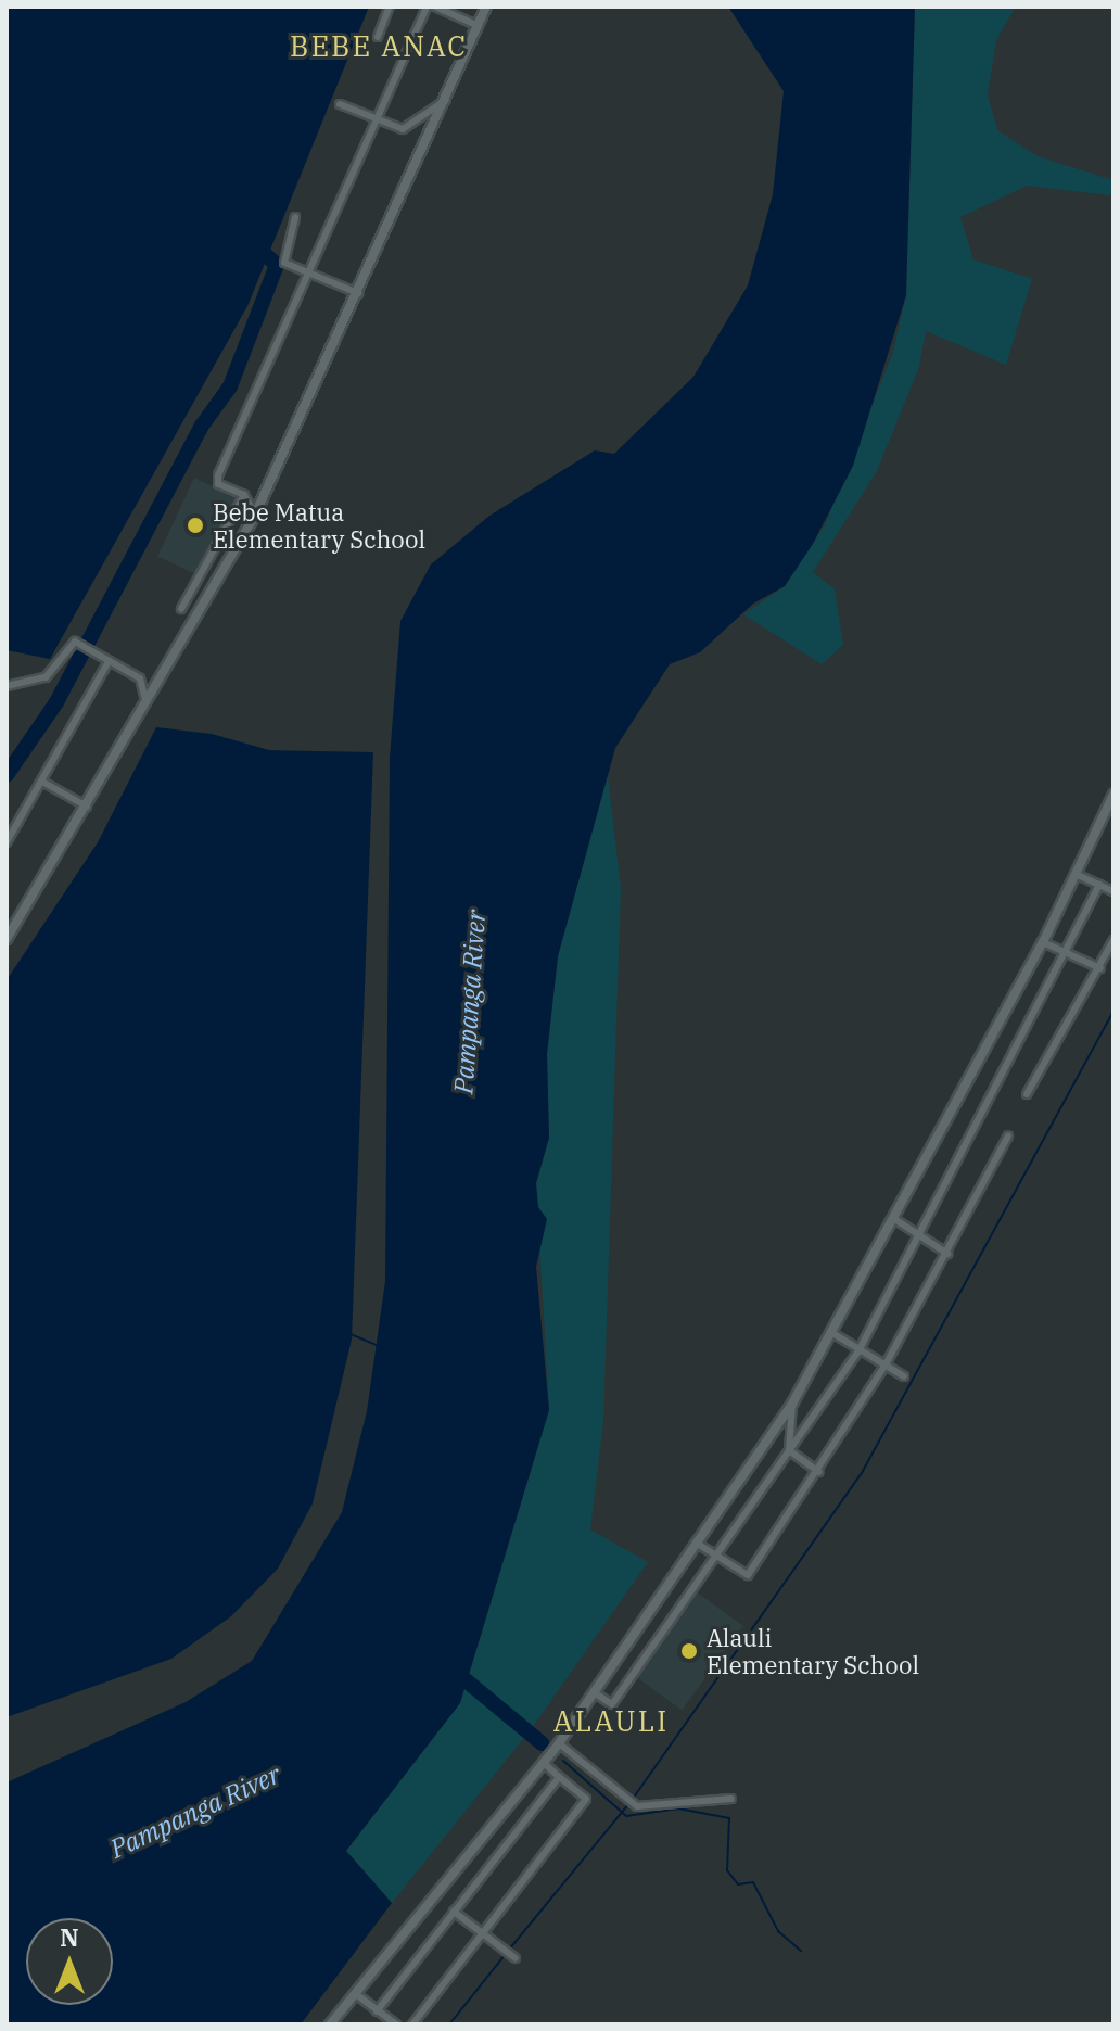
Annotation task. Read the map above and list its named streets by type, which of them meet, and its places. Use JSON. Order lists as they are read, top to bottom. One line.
{"districts":["BEBE ANAC","ALAULI"],"water":["Pampanga River"],"places":["Bebe Matua Elementary School","Alauli Elementary School"],"north":"top"}
